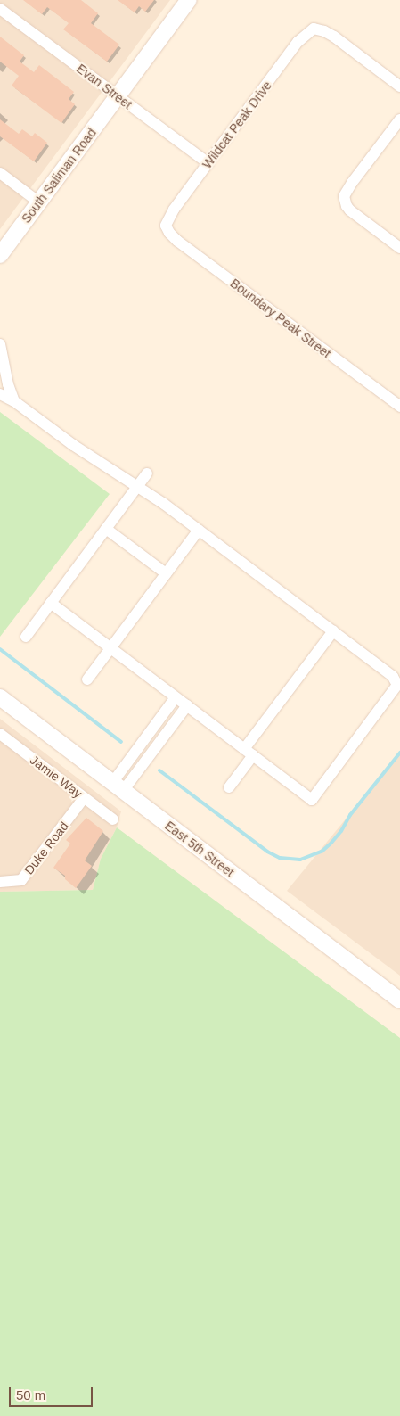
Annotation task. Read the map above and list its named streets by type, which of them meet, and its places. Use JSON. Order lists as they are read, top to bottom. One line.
{"streets":{"main road":["South Saliman Road","East 5th Street"],"street":["Evan Street","Wildcat Peak Drive","Boundary Peak Street","Jamie Way","Duke Road"]},"crossings":[["Evan Street","Wildcat Peak Drive"],["Evan Street","South Saliman Road"],["Wildcat Peak Drive","Boundary Peak Street"],["Jamie Way","Duke Road"]],"scale_bar":"50 m"}
